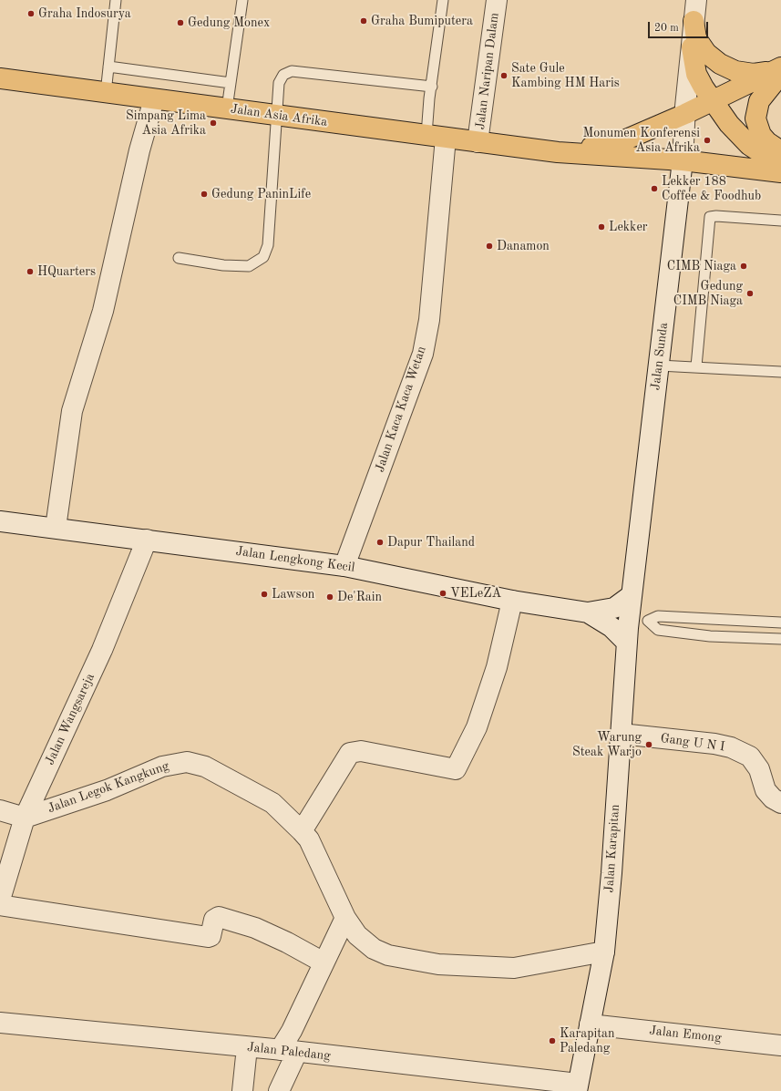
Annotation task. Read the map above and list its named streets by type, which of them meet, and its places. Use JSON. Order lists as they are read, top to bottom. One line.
{"streets":{"main road":["Jalan Asia Afrika"],"street":["Jalan Naripan Dalam","Jalan Sunda","Jalan Kaca Kaca Wetan","Jalan Lengkong Kecil","Jalan Wangsareja","Gang U N I","Jalan Legok Kangkung","Jalan Karapitan","Jalan Emong","Jalan Paledang"]},"crossings":[["Jalan Naripan Dalam","Jalan Asia Afrika"],["Jalan Asia Afrika","Jalan Kaca Kaca Wetan"],["Jalan Sunda","Jalan Lengkong Kecil"],["Jalan Sunda","Jalan Karapitan"],["Jalan Kaca Kaca Wetan","Jalan Lengkong Kecil"],["Jalan Lengkong Kecil","Jalan Wangsareja"],["Jalan Lengkong Kecil","Jalan Karapitan"],["Jalan Wangsareja","Jalan Legok Kangkung"],["Gang U N I","Jalan Karapitan"],["Jalan Legok Kangkung","Jalan Karapitan"],["Jalan Karapitan","Jalan Emong"],["Jalan Karapitan","Jalan Paledang"]],"places":["Graha Indosurya","Graha Bumiputera","Gedung Monex","Sate Gule Kambing HM Haris","Simpang Lima Asia Afrika","Monumen Konferensi Asia Afrika","Lekker 188 Coffee & Foodhub","Gedung PaninLife","Lekker","Danamon","CIMB Niaga","HQuarters","Gedung CIMB Niaga","Dapur Thailand","VELeZA","Lawson","De'Rain","Warung Steak Warjo","Karapitan Paledang"],"scale_bar":"20 m"}
